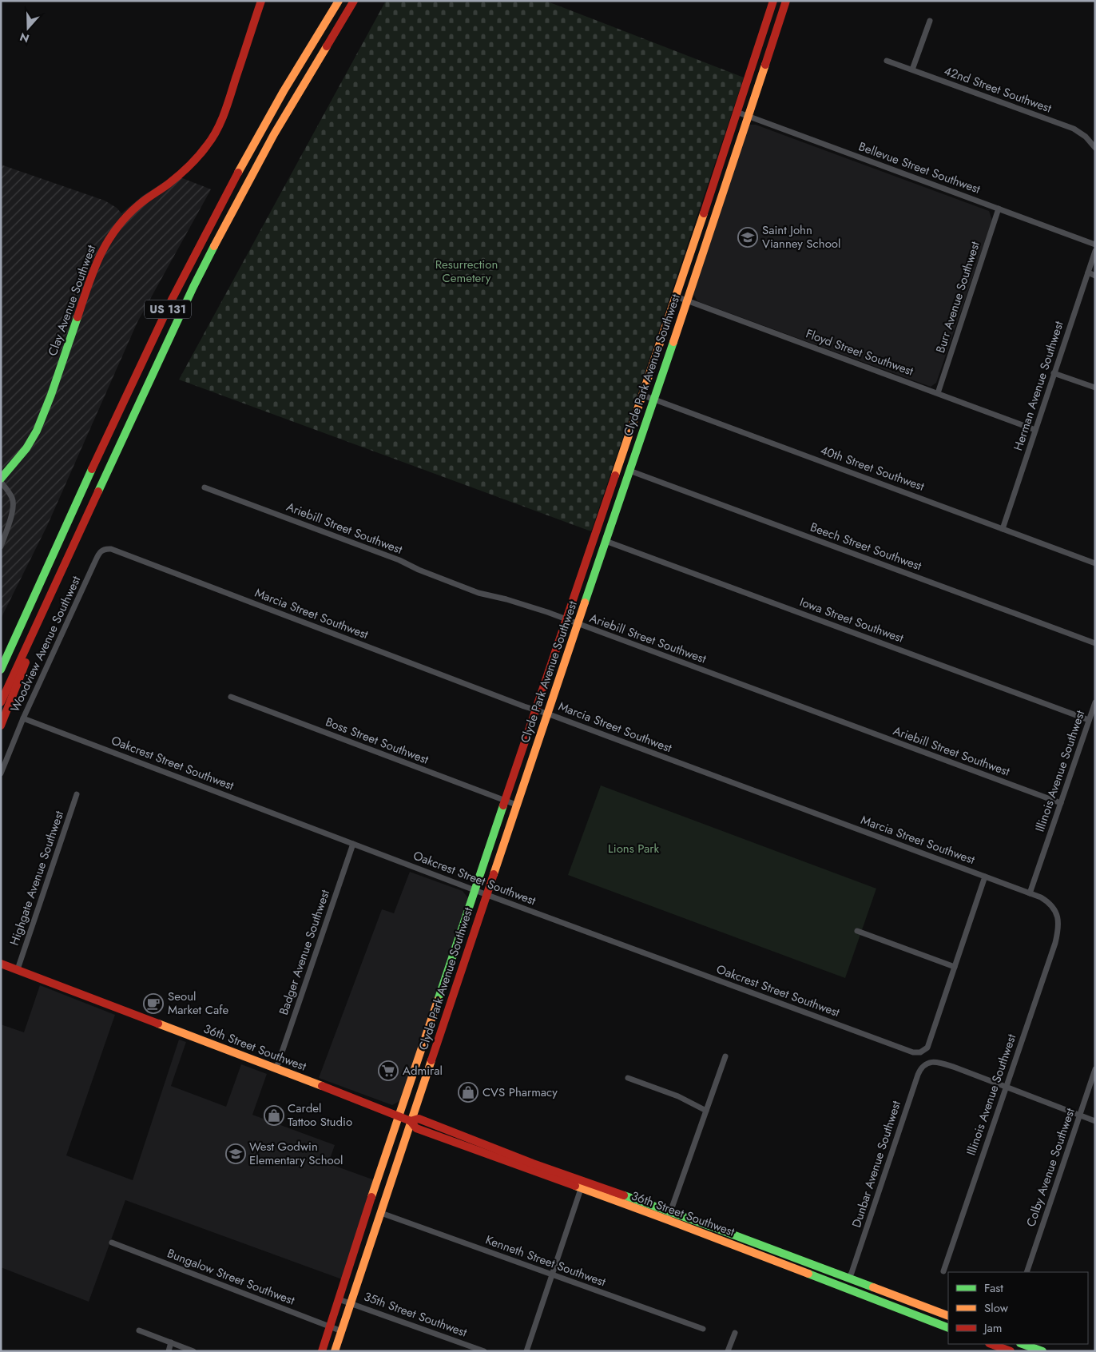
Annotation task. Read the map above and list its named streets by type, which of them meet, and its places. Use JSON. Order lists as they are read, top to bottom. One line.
{"streets":{"main road":["Clay Avenue Southwest","US 131","Clyde Park Avenue Southwest","36th Street Southwest"],"street":["42nd Street Southwest","Bellevue Street Southwest","Burr Avenue Southwest","Floyd Street Southwest","Herman Avenue Southwest","40th Street Southwest","Ariebill Street Southwest","Beech Street Southwest","Marcia Street Southwest","Iowa Street Southwest","Woodview Avenue Southwest","Boss Street Southwest","Oakcrest Street Southwest","Illinois Avenue Southwest","Highgate Avenue Southwest","Badger Avenue Southwest","Dunbar Avenue Southwest","Colby Avenue Southwest","Kenneth Street Southwest","Bungalow Street Southwest","35th Street Southwest"]},"crossings":[["Bellevue Street Southwest","Burr Avenue Southwest"],["Bellevue Street Southwest","Clyde Park Avenue Southwest"],["Burr Avenue Southwest","Floyd Street Southwest"],["Floyd Street Southwest","Clyde Park Avenue Southwest"],["Floyd Street Southwest","Herman Avenue Southwest"],["Clyde Park Avenue Southwest","40th Street Southwest"],["Clyde Park Avenue Southwest","Ariebill Street Southwest"],["Clyde Park Avenue Southwest","Beech Street Southwest"],["Clyde Park Avenue Southwest","Marcia Street Southwest"],["Clyde Park Avenue Southwest","Iowa Street Southwest"],["Clyde Park Avenue Southwest","Boss Street Southwest"],["Clyde Park Avenue Southwest","Oakcrest Street Southwest"],["Clyde Park Avenue Southwest","36th Street Southwest"],["Clyde Park Avenue Southwest","Kenneth Street Southwest"],["Clyde Park Avenue Southwest","Bungalow Street Southwest"],["Clyde Park Avenue Southwest","35th Street Southwest"],["Herman Avenue Southwest","40th Street Southwest"],["Ariebill Street Southwest","Illinois Avenue Southwest"],["Marcia Street Southwest","Woodview Avenue Southwest"],["Marcia Street Southwest","Illinois Avenue Southwest"],["Iowa Street Southwest","Illinois Avenue Southwest"],["Woodview Avenue Southwest","Oakcrest Street Southwest"],["Oakcrest Street Southwest","Badger Avenue Southwest"],["Illinois Avenue Southwest","Dunbar Avenue Southwest"],["Highgate Avenue Southwest","36th Street Southwest"],["Badger Avenue Southwest","36th Street Southwest"],["36th Street Southwest","Dunbar Avenue Southwest"]],"parks":["Resurrection Cemetery","Lions Park"],"places":{"school or university":["Saint John Vianney School","West Godwin Elementary School"],"cafe":["Seoul Market Cafe"],"supermarket":["Admiral"],"shop":["CVS Pharmacy","Cardel Tattoo Studio"]},"legend":["Fast","Slow","Jam"],"north":"bottom"}
